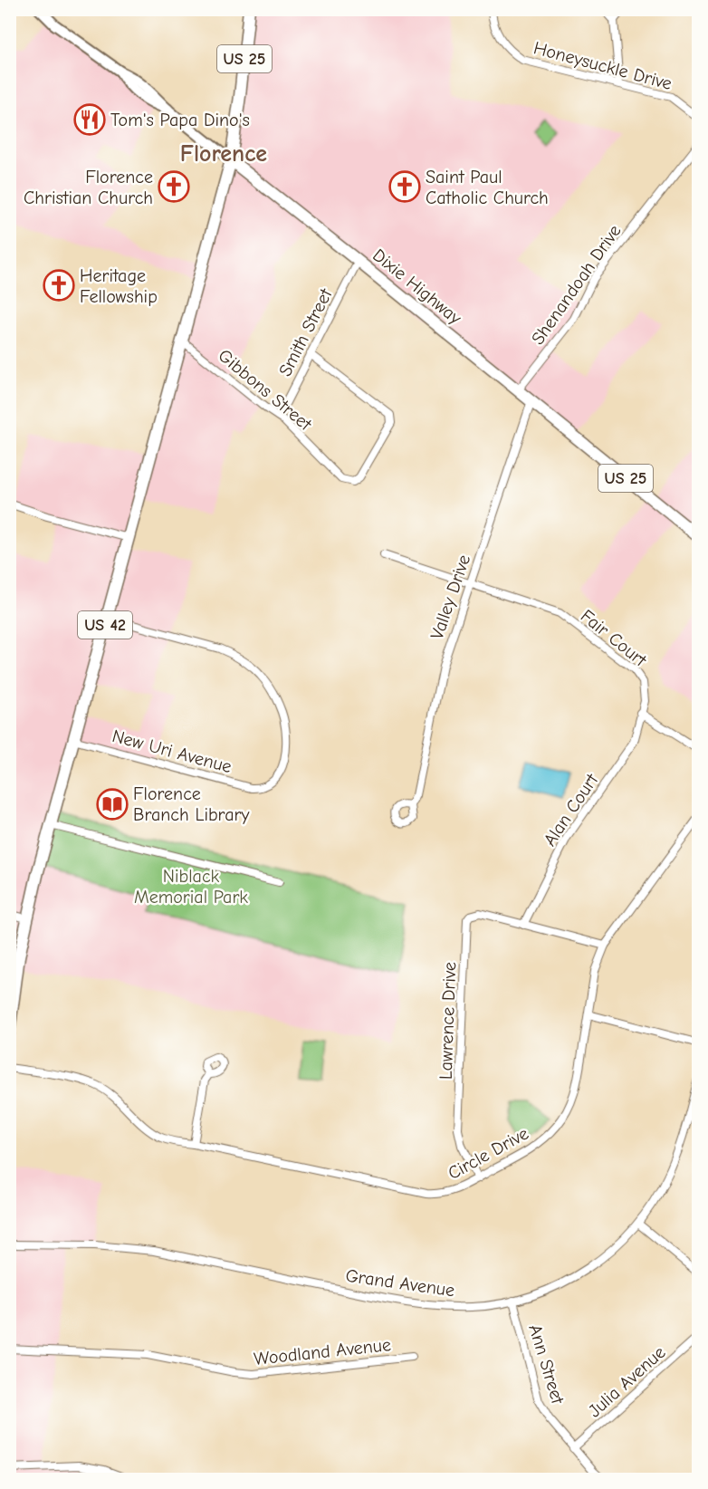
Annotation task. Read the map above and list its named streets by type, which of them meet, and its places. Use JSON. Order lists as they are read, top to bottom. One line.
{"streets":{"main road":["US 25","Dixie Highway","US 42"],"street":["Honeysuckle Drive","Shenandoah Drive","Smith Street","Gibbons Street","Valley Drive","Fair Court","New Uri Avenue","Alan Court","Lawrence Drive","Circle Drive","Grand Avenue","Woodland Avenue","Ann Street","Julia Avenue"]},"crossings":[["US 25","Dixie Highway"],["US 25","US 42"],["Shenandoah Drive","Dixie Highway"],["Dixie Highway","Smith Street"],["Dixie Highway","Valley Drive"],["Dixie Highway","US 42"],["Smith Street","Gibbons Street"],["Gibbons Street","US 42"],["Valley Drive","Fair Court"],["US 42","New Uri Avenue"],["Fair Court","Alan Court"],["Alan Court","Lawrence Drive"],["Lawrence Drive","Circle Drive"],["Grand Avenue","Ann Street"],["Ann Street","Julia Avenue"]],"districts":["Florence"],"parks":["Niblack Memorial Park"],"places":{"restaurant":["Tom's Papa Dino's"],"church":["Florence Christian Church","Saint Paul Catholic Church","Heritage Fellowship"],"library":["Florence Branch Library"]}}
